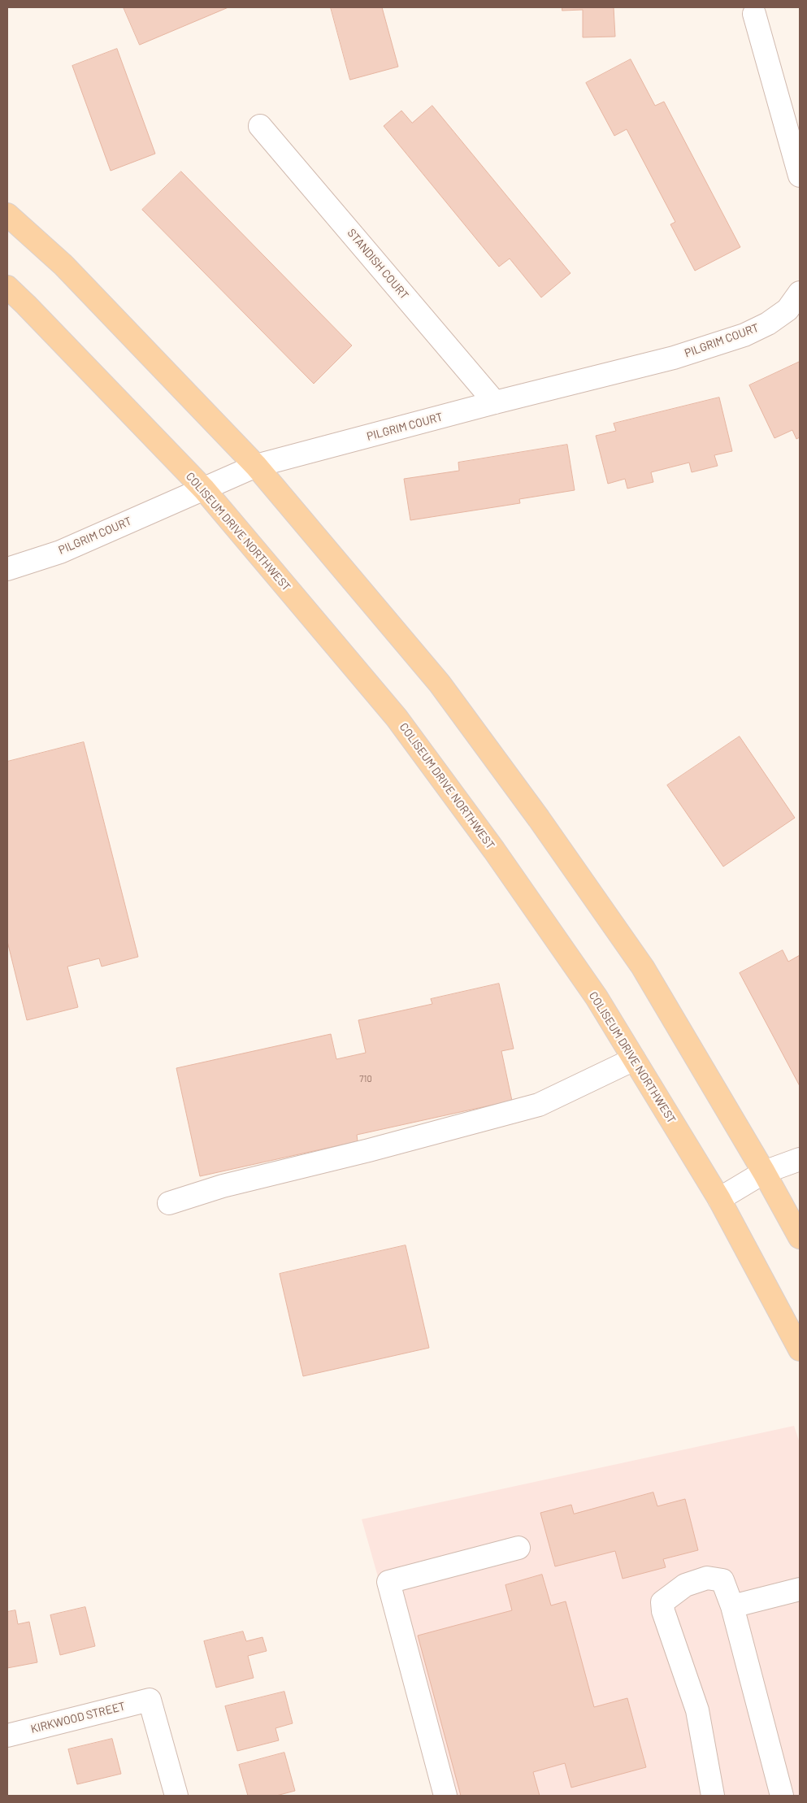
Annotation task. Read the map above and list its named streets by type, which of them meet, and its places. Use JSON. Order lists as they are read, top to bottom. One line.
{"streets":{"main road":["COLISEUM DRIVE NORTHWEST"],"street":["STANDISH COURT","PILGRIM COURT","KIRKWOOD STREET"]},"crossings":[["STANDISH COURT","PILGRIM COURT"],["PILGRIM COURT","COLISEUM DRIVE NORTHWEST"]],"house_numbers":["710"]}
